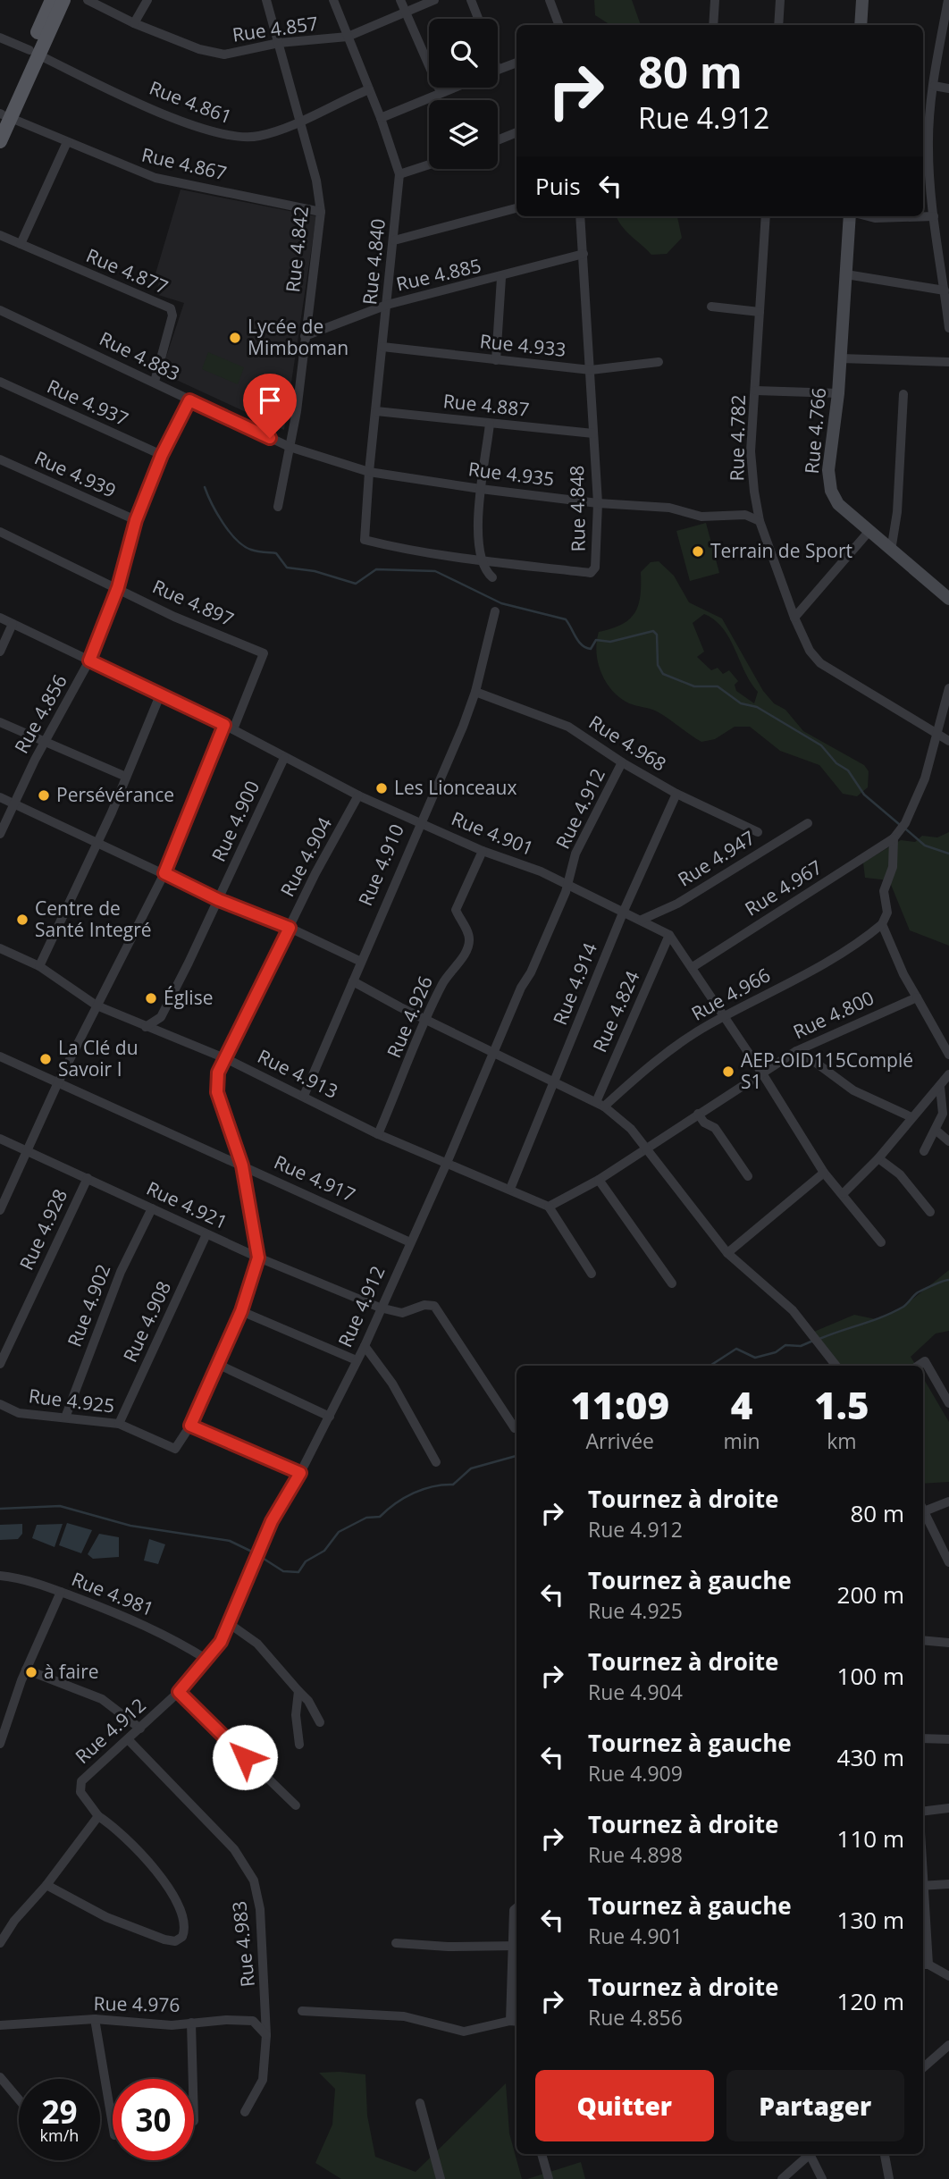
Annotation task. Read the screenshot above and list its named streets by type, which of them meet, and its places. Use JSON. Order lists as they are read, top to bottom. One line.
{"streets":{"street":["Rue 4.857","Rue 4.861","Rue 4.867","Rue 4.842","Rue 4.840","Rue 4.877","Rue 4.885","Rue 4.933","Rue 4.883","Rue 4.937","Rue 4.887","Rue 4.766","Rue 4.782","Rue 4.939","Rue 4.935","Rue 4.848","Rue 4.897","Rue 4.856","Rue 4.968","Rue 4.912","Rue 4.900","Rue 4.901","Rue 4.904","Rue 4.947","Rue 4.910","Rue 4.967","Rue 4.914","Rue 4.966","Rue 4.824","Rue 4.800","Rue 4.926","Rue 4.913","Rue 4.917","Rue 4.921","Rue 4.928","Rue 4.902","Rue 4.908","Rue 4.925","Rue 4.981","Rue 4.983","Rue 4.976"]},"crossings":[["Rue 4.857","Rue 4.842"],["Rue 4.857","Rue 4.840"],["Rue 4.861","Rue 4.842"],["Rue 4.861","Rue 4.840"],["Rue 4.867","Rue 4.842"],["Rue 4.842","Rue 4.885"],["Rue 4.842","Rue 4.883"],["Rue 4.840","Rue 4.885"],["Rue 4.840","Rue 4.933"],["Rue 4.840","Rue 4.883"],["Rue 4.840","Rue 4.887"],["Rue 4.840","Rue 4.935"],["Rue 4.840","Rue 4.848"],["Rue 4.877","Rue 4.883"],["Rue 4.885","Rue 4.848"],["Rue 4.933","Rue 4.848"],["Rue 4.883","Rue 4.935"],["Rue 4.883","Rue 4.856"],["Rue 4.937","Rue 4.856"],["Rue 4.887","Rue 4.848"],["Rue 4.782","Rue 4.935"],["Rue 4.939","Rue 4.856"],["Rue 4.935","Rue 4.848"],["Rue 4.897","Rue 4.856"],["Rue 4.897","Rue 4.901"],["Rue 4.856","Rue 4.901"],["Rue 4.968","Rue 4.912"],["Rue 4.968","Rue 4.910"],["Rue 4.968","Rue 4.914"],["Rue 4.912","Rue 4.901"],["Rue 4.912","Rue 4.913"],["Rue 4.912","Rue 4.917"],["Rue 4.912","Rue 4.921"],["Rue 4.912","Rue 4.981"],["Rue 4.912","Rue 4.983"],["Rue 4.900","Rue 4.901"],["Rue 4.900","Rue 4.913"],["Rue 4.901","Rue 4.904"],["Rue 4.901","Rue 4.947"],["Rue 4.901","Rue 4.910"],["Rue 4.901","Rue 4.967"],["Rue 4.901","Rue 4.914"],["Rue 4.901","Rue 4.966"],["Rue 4.901","Rue 4.824"],["Rue 4.901","Rue 4.800"],["Rue 4.901","Rue 4.926"],["Rue 4.904","Rue 4.913"],["Rue 4.904","Rue 4.917"],["Rue 4.904","Rue 4.921"],["Rue 4.904","Rue 4.925"],["Rue 4.910","Rue 4.913"],["Rue 4.966","Rue 4.824"],["Rue 4.926","Rue 4.913"],["Rue 4.921","Rue 4.928"],["Rue 4.921","Rue 4.902"],["Rue 4.921","Rue 4.908"],["Rue 4.902","Rue 4.925"],["Rue 4.908","Rue 4.925"],["Rue 4.983","Rue 4.976"]],"places":["Lycée de Mimboman","Terrain de Sport","Les Lionceaux","Persévérance","Centre de Santé Integré","Église","La Clé du Savoir I","AEP-OID115Complé S1","à faire"],"page":{"turn":["80 m","Rue 4.912"],"then":"Puis","eta":["11:09","Arrivée","4","min","1.5","km"],"list":[{"name":"Tournez à droite","note":"Rue 4.912","value":"80 m"},{"name":"Tournez à gauche","note":"Rue 4.925","value":"200 m"},{"name":"Tournez à droite","note":"Rue 4.904","value":"100 m"},{"name":"Tournez à gauche","note":"Rue 4.909","value":"430 m"},{"name":"Tournez à droite","note":"Rue 4.898","value":"110 m"},{"name":"Tournez à gauche","note":"Rue 4.901","value":"130 m"},{"name":"Tournez à droite","note":"Rue 4.856","value":"120 m"}],"buttons":["Quitter","Partager"],"speed":"29 km/h","limit":"30"}}
